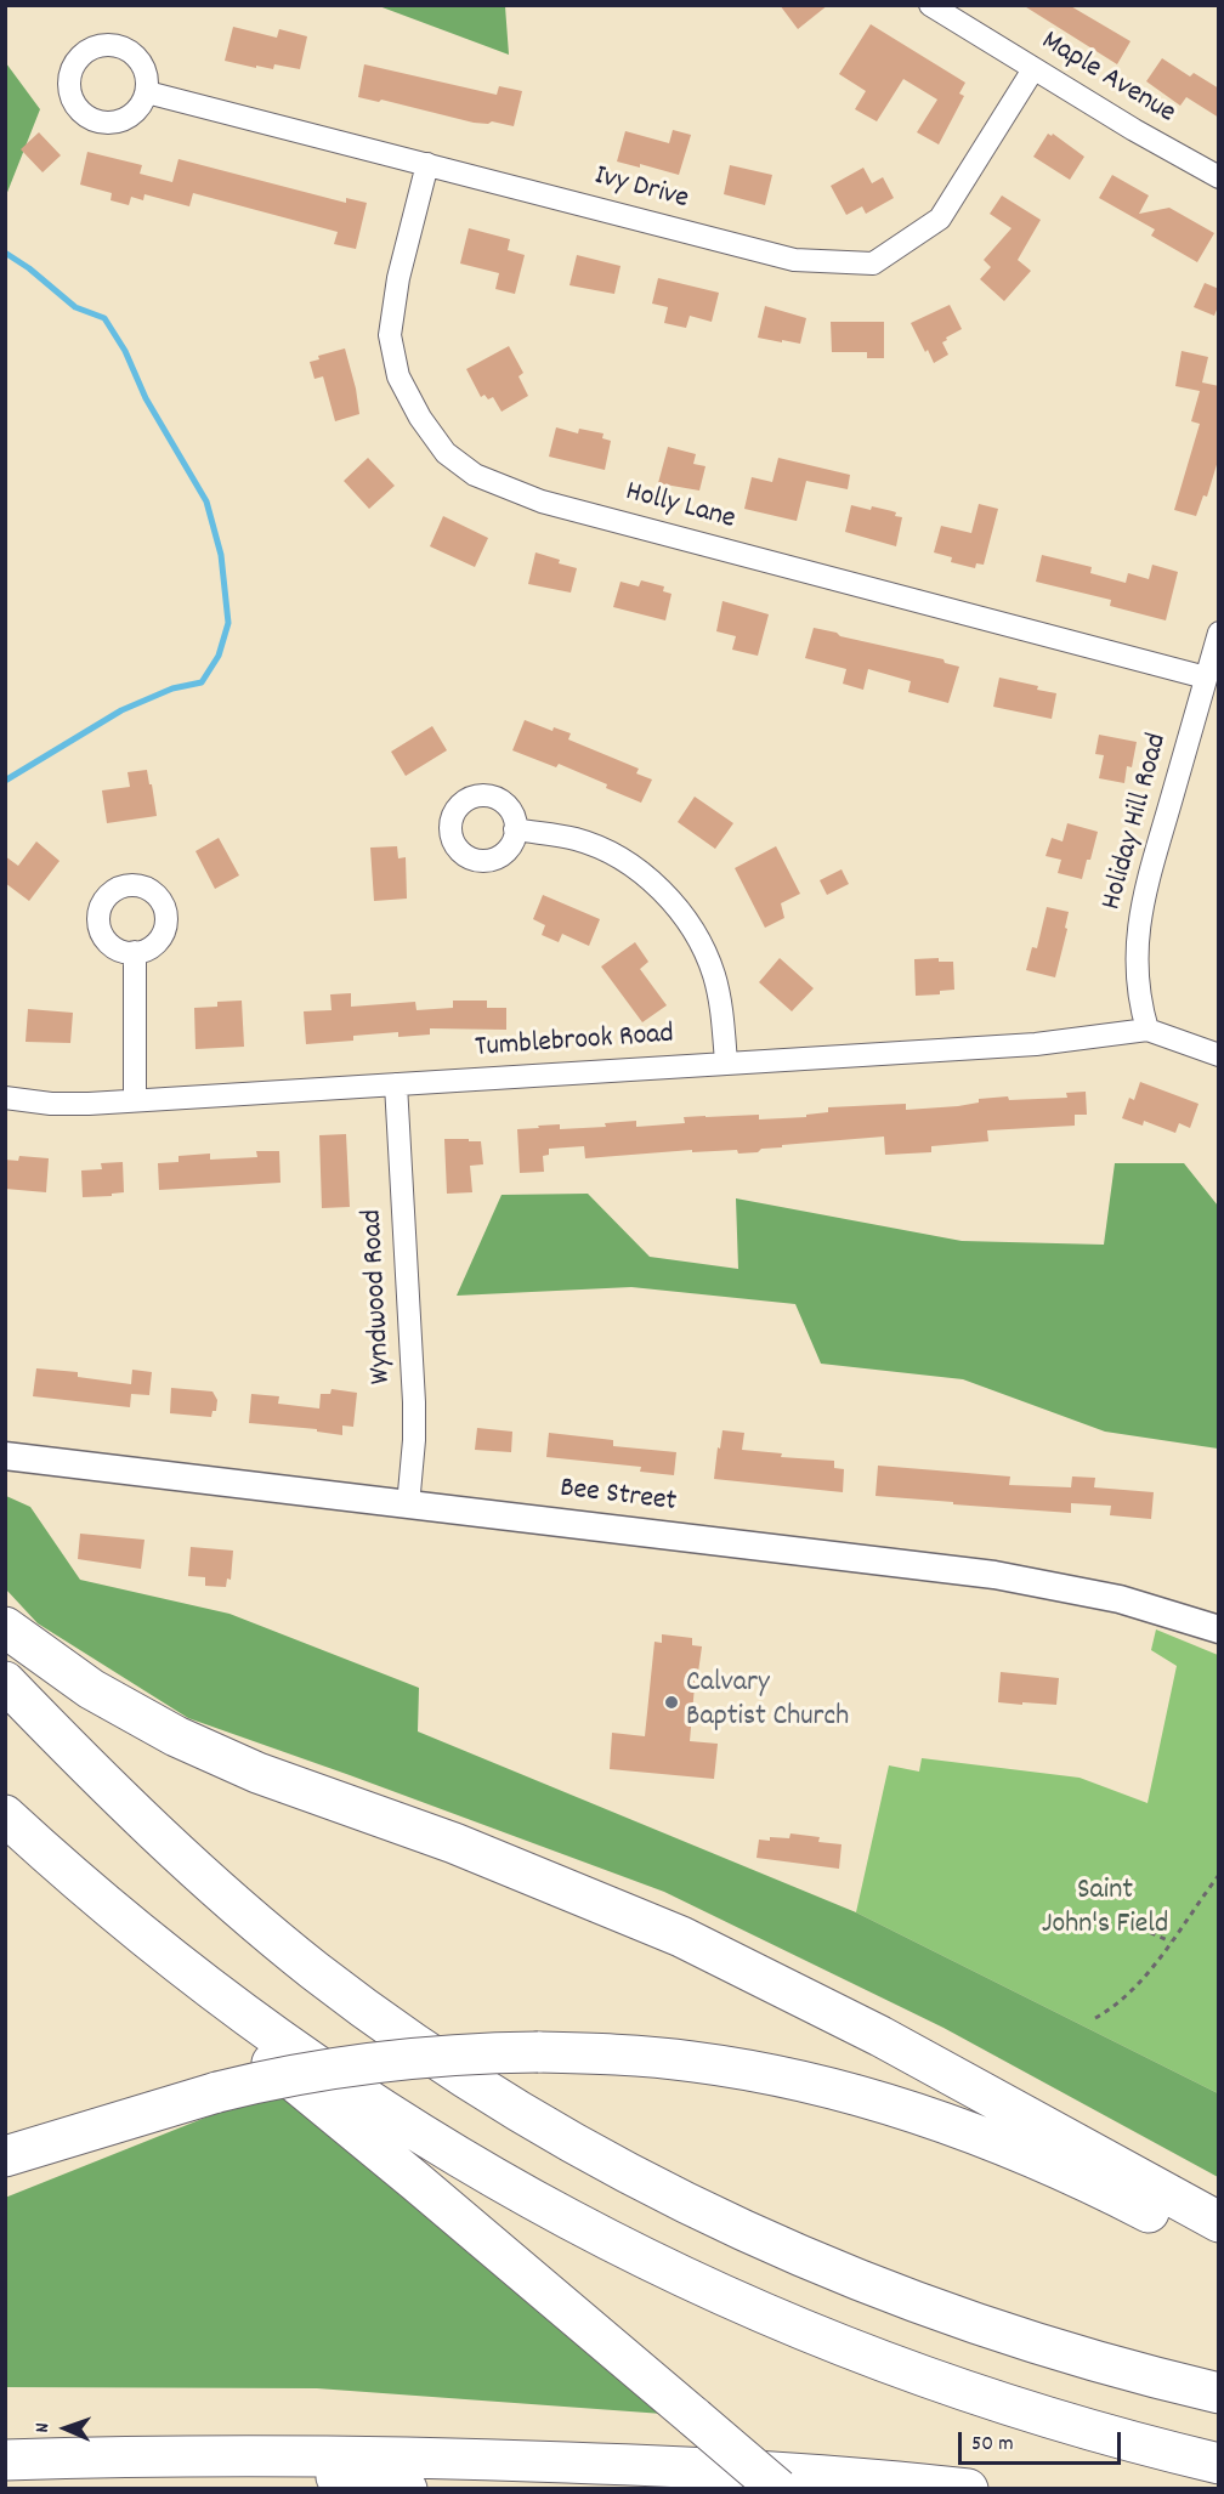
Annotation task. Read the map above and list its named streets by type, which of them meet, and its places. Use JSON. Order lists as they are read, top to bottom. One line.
{"streets":{"street":["Maple Avenue","Ivy Drive","Holly Lane","Holiday Hill Road","Tumblebrook Road","Wyndwood Road","Bee Street"]},"crossings":[["Maple Avenue","Ivy Drive"],["Ivy Drive","Holly Lane"],["Holly Lane","Holiday Hill Road"],["Holiday Hill Road","Tumblebrook Road"],["Tumblebrook Road","Wyndwood Road"],["Wyndwood Road","Bee Street"]],"parks":["Saint John's Field"],"places":["Calvary Baptist Church"],"scale_bar":"50 m","north":"left"}
